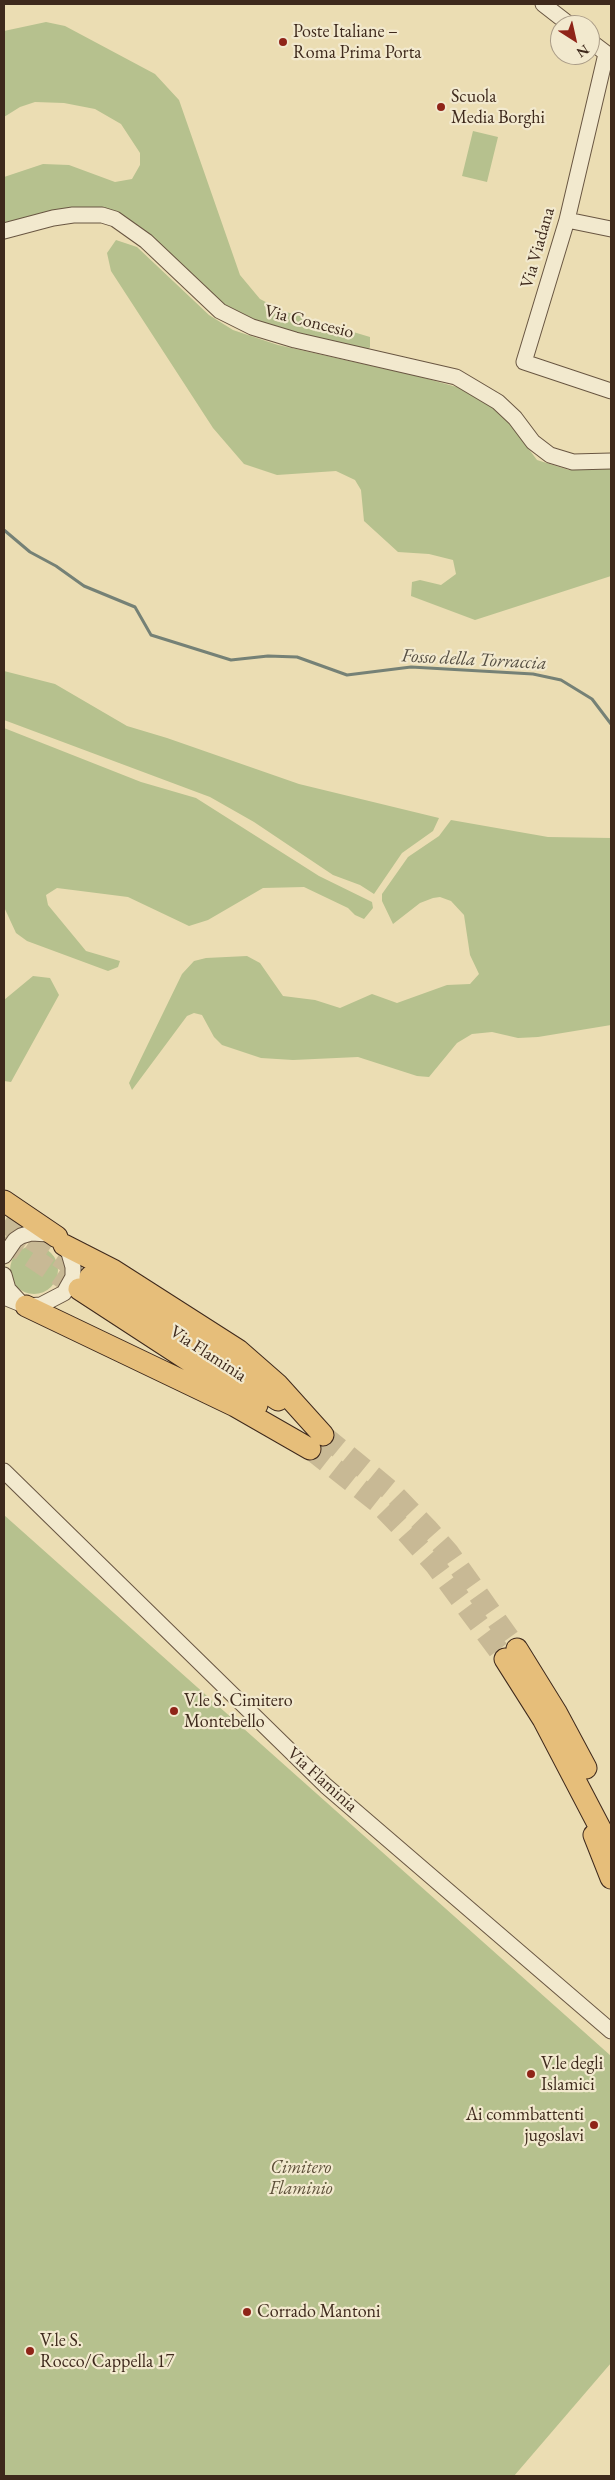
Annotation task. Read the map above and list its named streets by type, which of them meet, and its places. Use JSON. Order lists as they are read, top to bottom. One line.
{"streets":{"highway":["Via Flaminia"],"street":["Via Viadana","Via Concesio"]},"water":["Fosso della Torraccia"],"parks":["Cimitero Flaminio"],"places":["Poste Italiane – Roma Prima Porta","Scuola Media Borghi","V.le S. Cimitero Montebello","V.le degli Islamici","Ai commbattenti jugoslavi","Corrado Mantoni","V.le S. Rocco/Cappella 17"],"north":"bottom right"}
